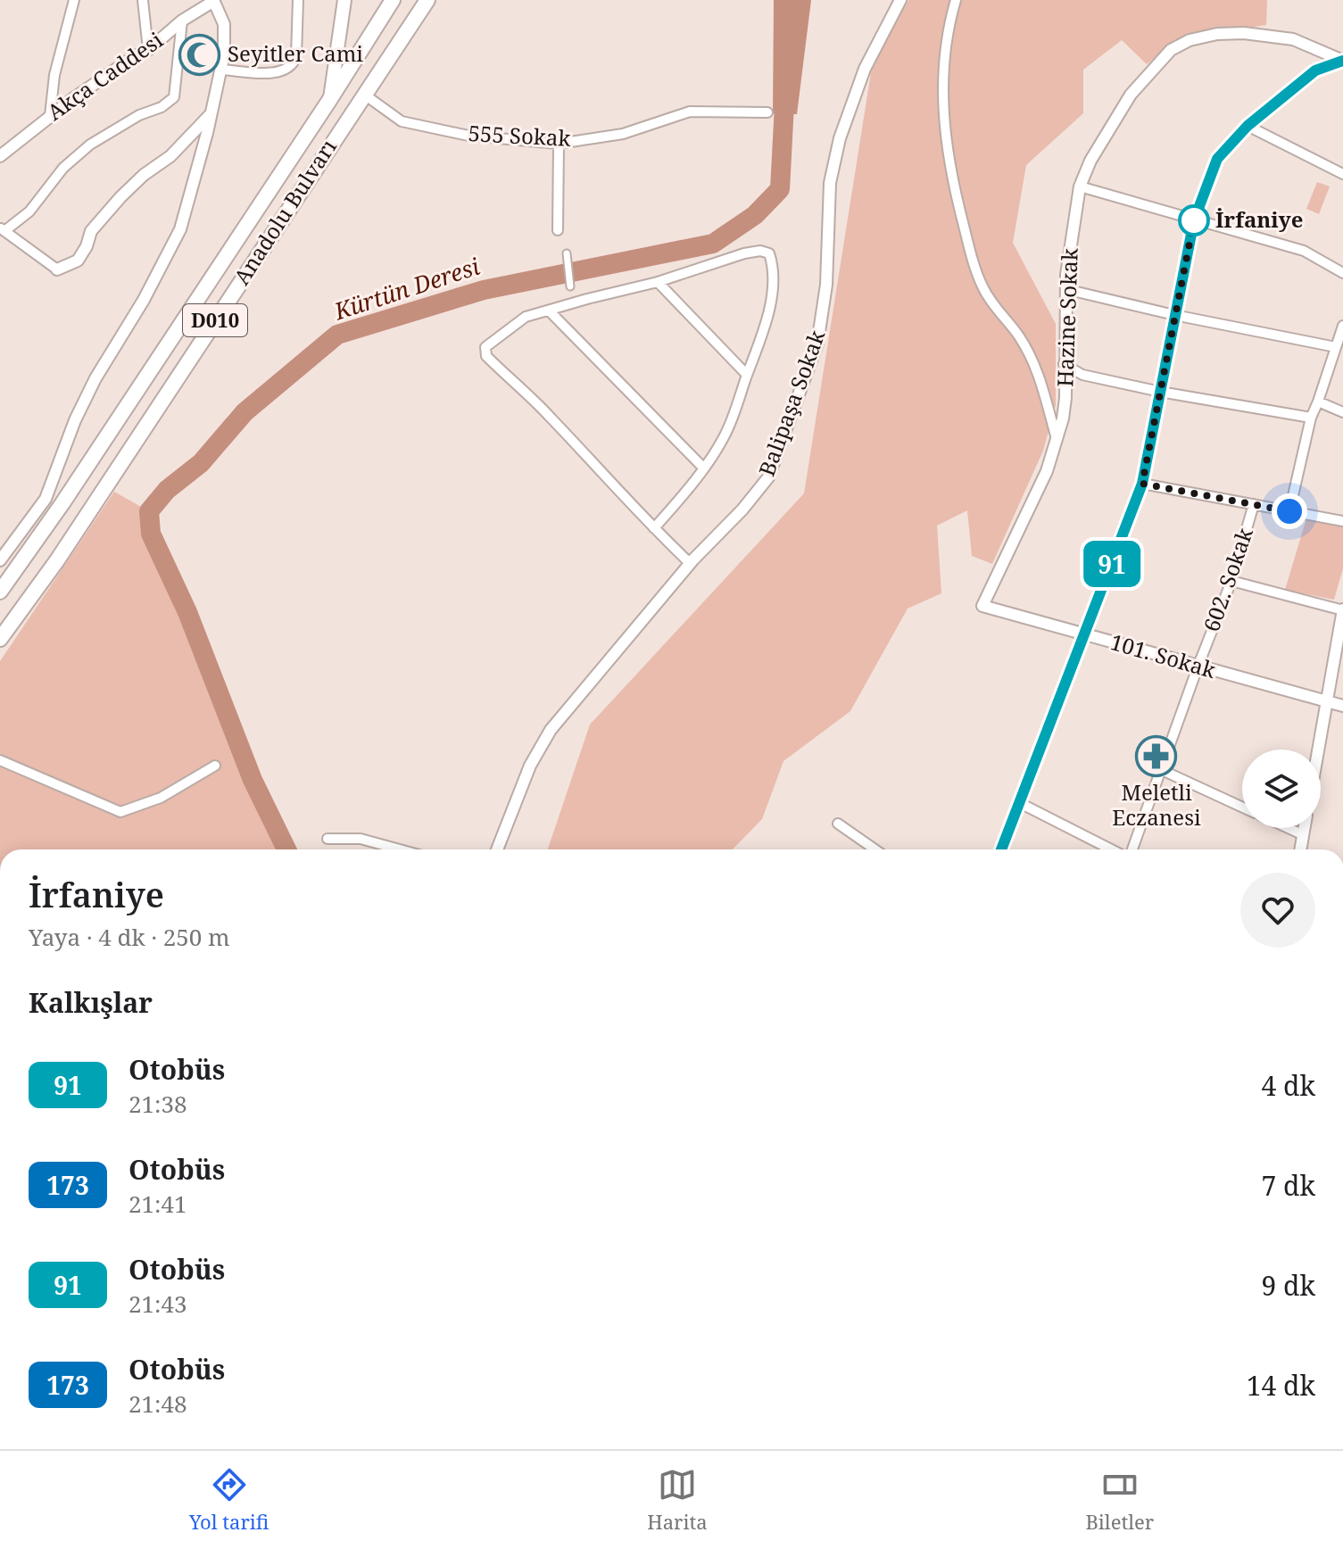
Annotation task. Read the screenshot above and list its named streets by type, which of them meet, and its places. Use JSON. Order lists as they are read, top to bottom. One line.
{"streets":{"highway":["Anadolu Bulvarı","D010"],"street":["Akça Caddesi","555 Sokak","Hazine Sokak","Balipaşa Sokak","602. Sokak","101. Sokak"]},"crossings":[["555 Sokak","Anadolu Bulvarı"],["Hazine Sokak","101. Sokak"],["602. Sokak","101. Sokak"]],"water":["Kürtün Deresi"],"places":{"mosque":["Seyitler Cami"],"other":["İrfaniye"],"pharmacy":["Meletli Eczanesi"]},"lines":["bus line 91"],"page":{"on_map":"91","heading":[["İrfaniye","Yaya · 4 dk · 250 m"],"Kalkışlar"],"list":[{"mark":"91","name":"Otobüs","note":"21:38","value":"4 dk"},{"mark":"173","name":"Otobüs","note":"21:41","value":"7 dk"},{"mark":"91","name":"Otobüs","note":"21:43","value":"9 dk"},{"mark":"173","name":"Otobüs","note":"21:48","value":"14 dk"}],"tabs":["Yol tarifi","Harita","Biletler"]}}
